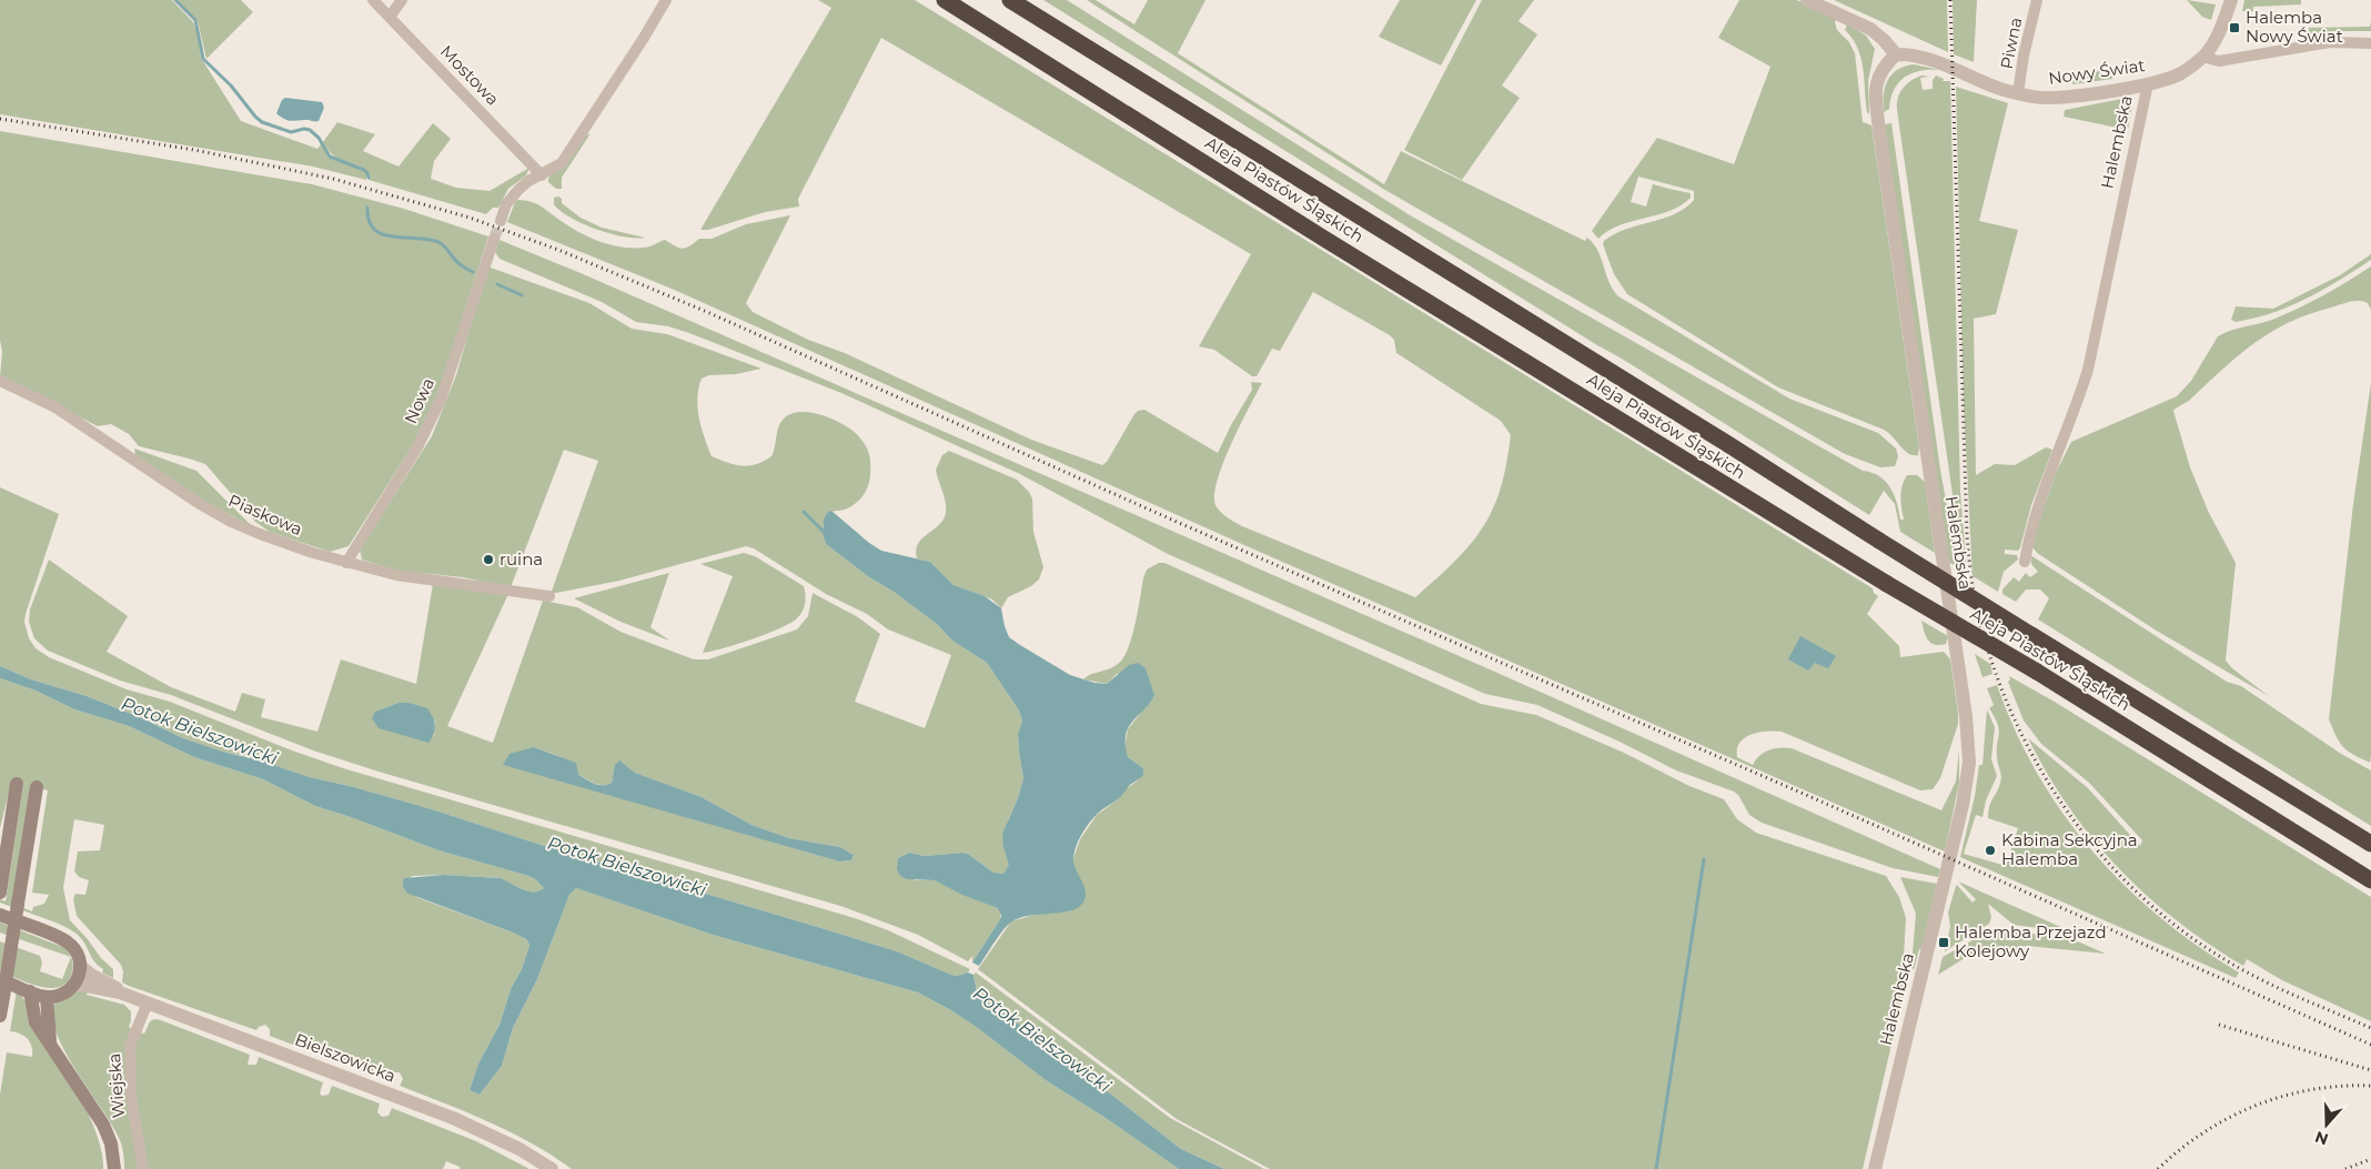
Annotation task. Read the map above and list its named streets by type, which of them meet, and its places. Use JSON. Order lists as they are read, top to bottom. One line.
{"streets":{"highway":["Aleja Piastów Śląskich"],"street":["Piwna","Nowy Świat","Mostowa","Halembska","Nowa","Piaskowa","Bielszowicka","Wiejska"]},"crossings":[["Piwna","Nowy Świat"],["Nowy Świat","Halembska"],["Nowa","Piaskowa"],["Bielszowicka","Wiejska"]],"water":["Potok Bielszowicki"],"places":{"transit":["Halemba Nowy Świat","Halemba Przejazd Kolejowy"],"other":["ruina","Kabina Sekcyjna Halemba"]},"north":"bottom"}
